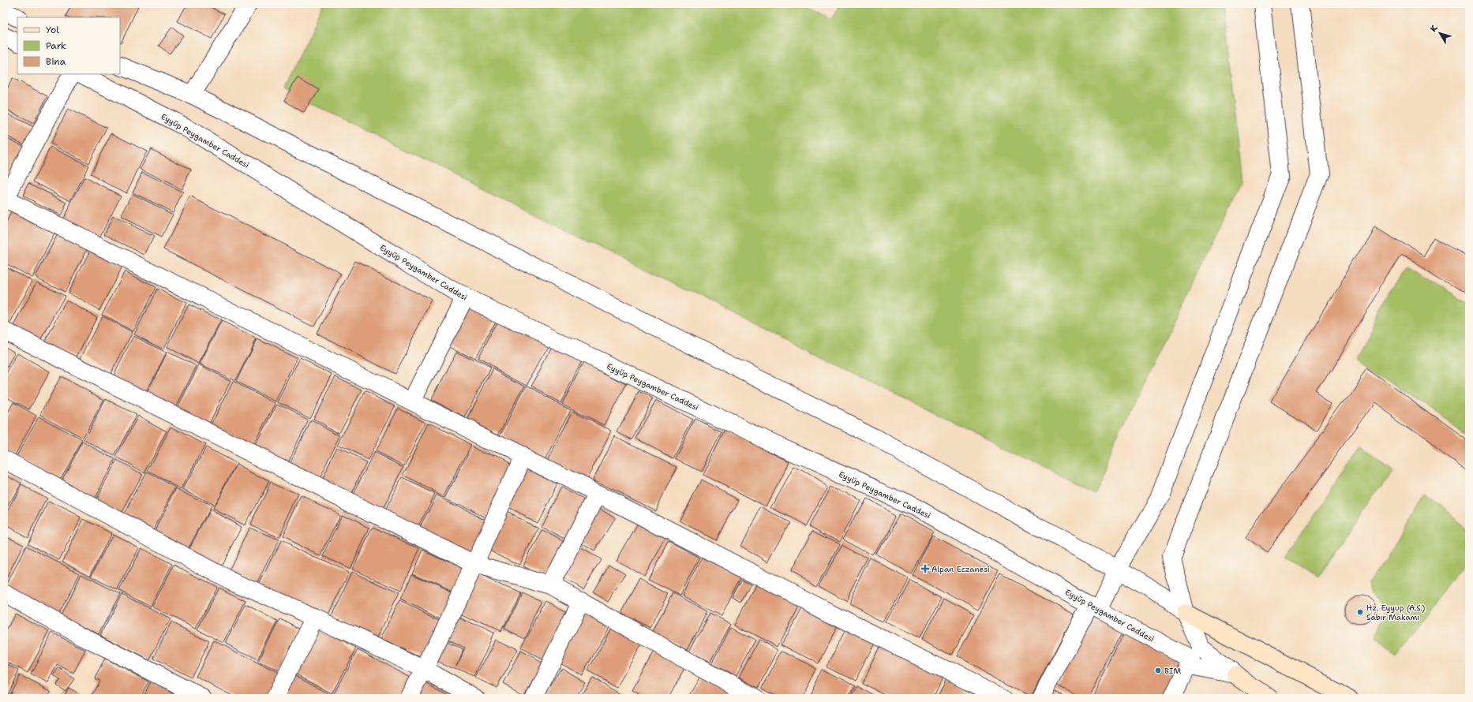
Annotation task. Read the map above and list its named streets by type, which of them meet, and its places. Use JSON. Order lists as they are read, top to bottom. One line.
{"streets":{"main road":["Eyyüp Peygamber Caddesi"]},"places":{"health":["Alpan Eczanesi"],"other":["Hz. Eyyup (A.S.) Sabır Makamı","BİM"]},"legend":["Yol","Park","Bina"],"north":"top left"}
